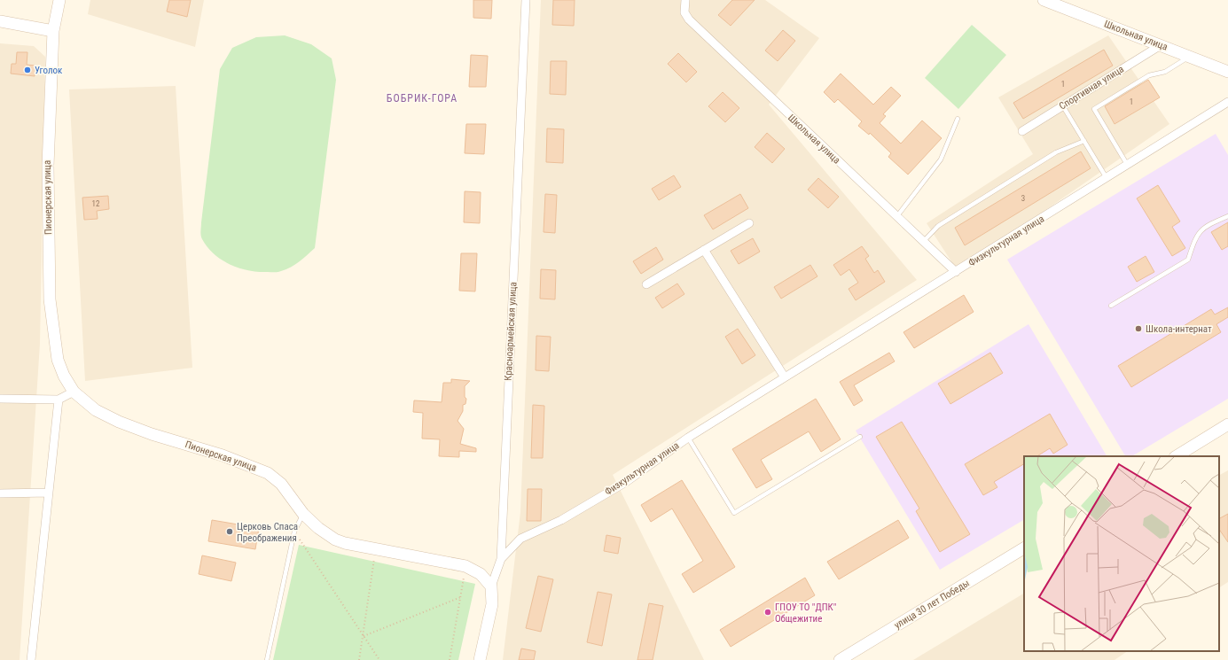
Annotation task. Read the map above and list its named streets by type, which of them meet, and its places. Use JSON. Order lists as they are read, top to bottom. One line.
{"streets":{"main road":["Школьная улица","Пионерская улица","Красноармейская улица","улица 30 лет Победы"],"street":["Спортивная улица","Физкультурная улица"]},"crossings":[["Школьная улица","Спортивная улица"],["Школьная улица","Физкультурная улица"],["Пионерская улица","Красноармейская улица"],["Физкультурная улица","Красноармейская улица"]],"districts":["БОБРИК-ГОРА"],"places":["Уголок","Школа-интернат","Церковь Спаса Преображения","ГПОУ ТО \"ДПК\" Общежитие"],"house_numbers":["1","1","3","12"]}
